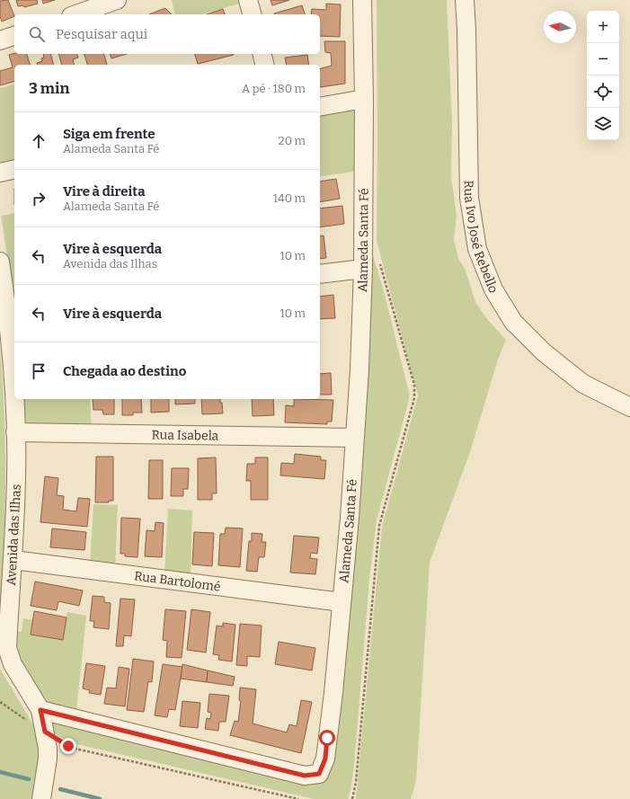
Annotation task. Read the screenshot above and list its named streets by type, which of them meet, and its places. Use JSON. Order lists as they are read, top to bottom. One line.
{"streets":{"street":["Rua Ivo José Rebello","Alameda Santa Fé","Rua Isabela","Avenida das Ilhas","Rua Bartolomé"]},"crossings":[["Alameda Santa Fé","Rua Isabela"],["Alameda Santa Fé","Avenida das Ilhas"],["Alameda Santa Fé","Rua Bartolomé"],["Rua Isabela","Avenida das Ilhas"],["Avenida das Ilhas","Rua Bartolomé"]],"north":"left","page":{"map_buttons":["+","−"],"search":"Pesquisar aqui","heading":["3 min","A pé · 180 m"],"list":[["Siga em frente","Alameda Santa Fé","20 m"],["Vire à direita","Alameda Santa Fé","140 m"],["Vire à esquerda","Avenida das Ilhas","10 m"],["Vire à esquerda","10 m"],"Chegada ao destino"]}}
